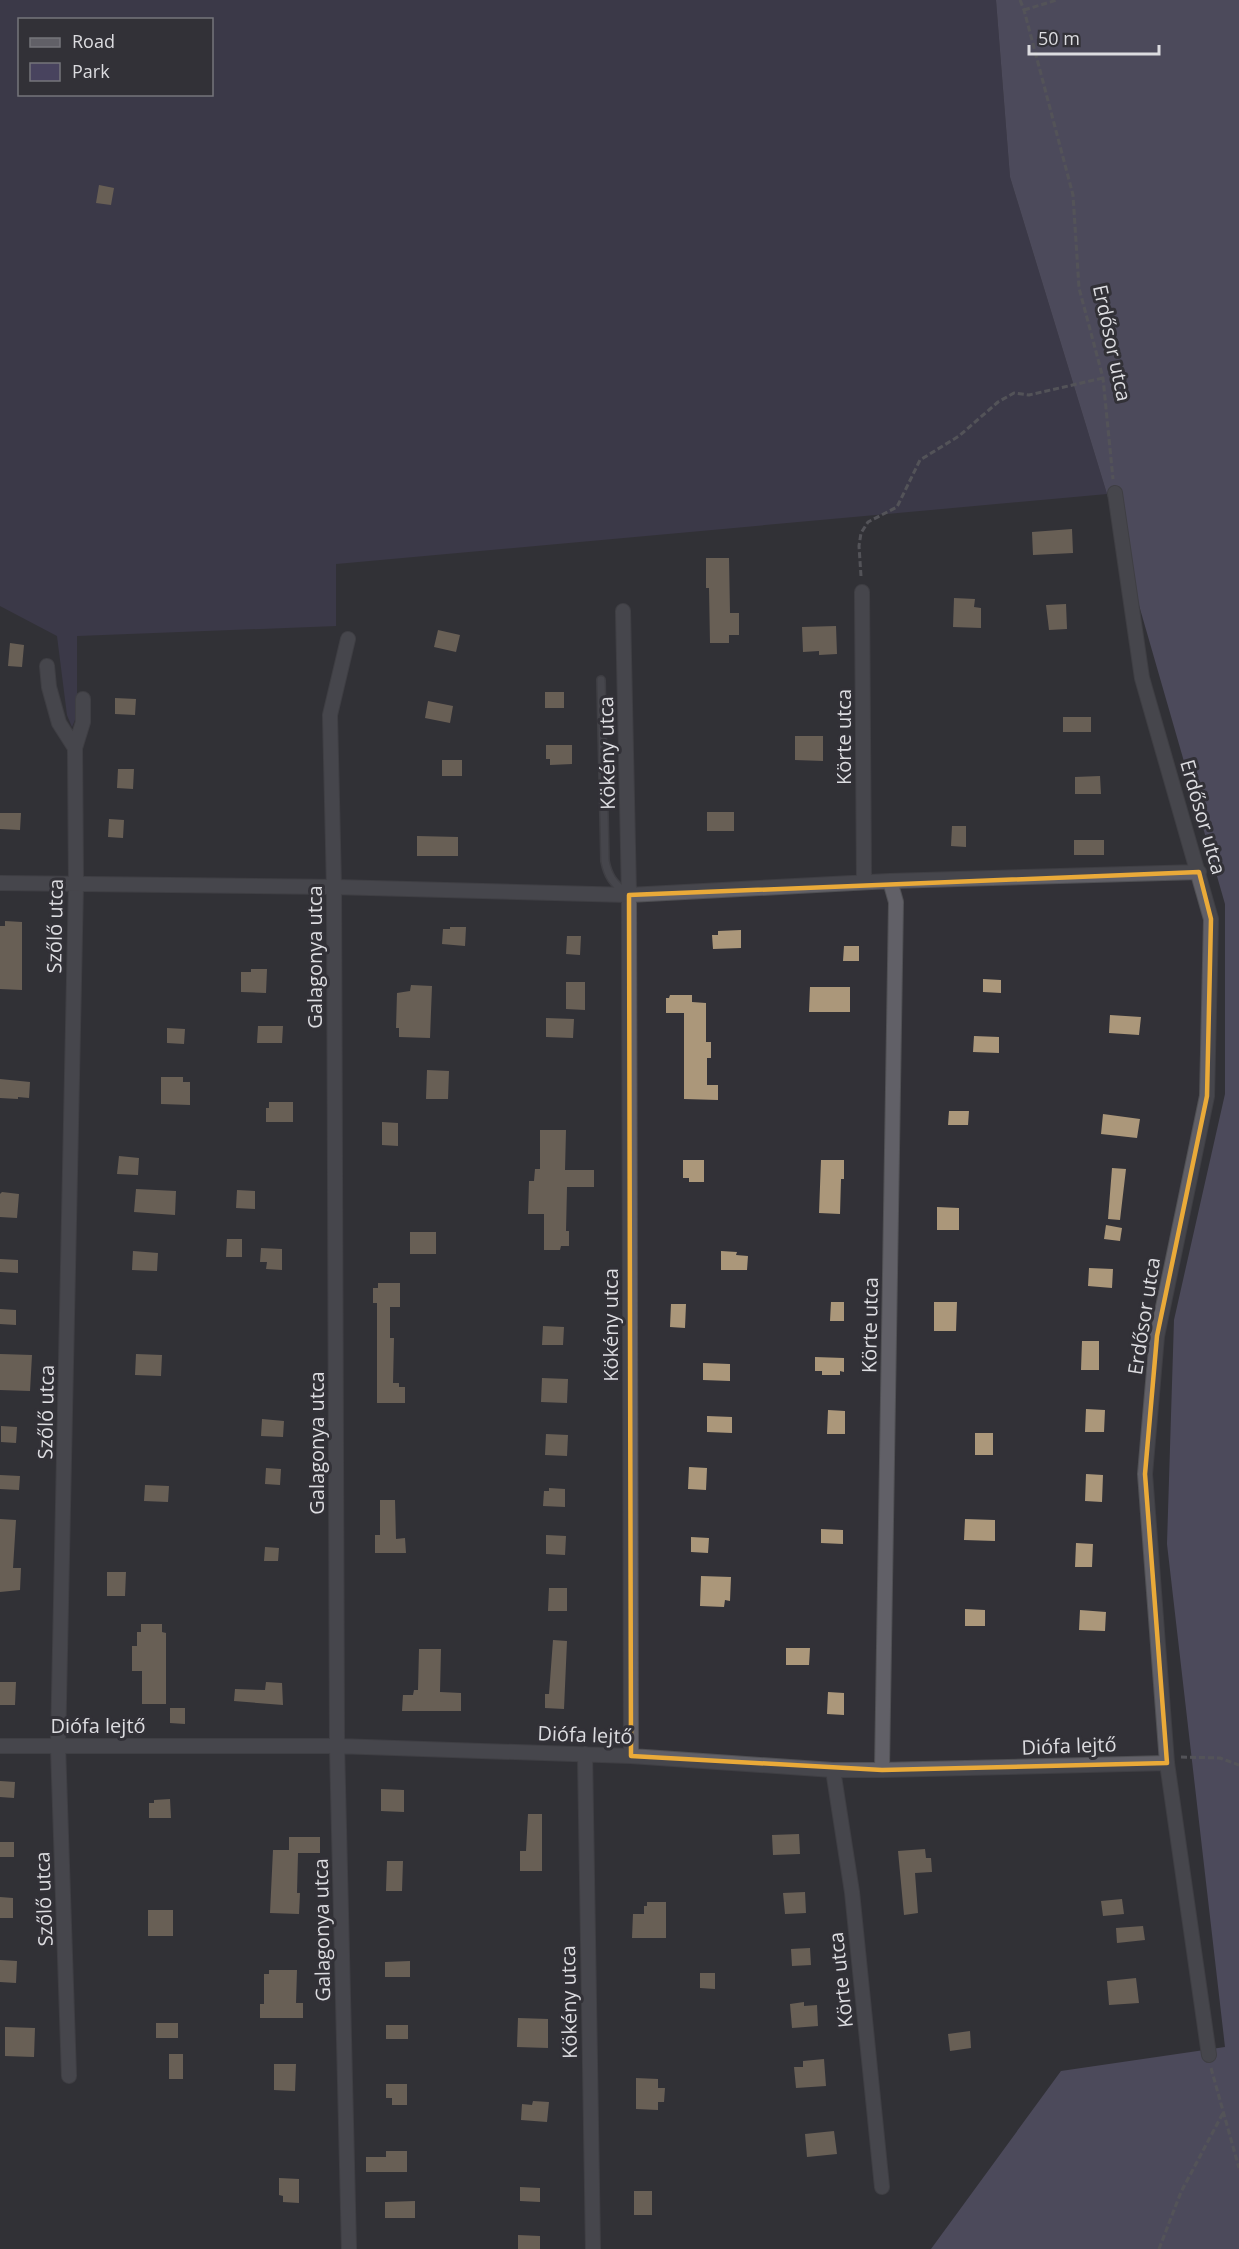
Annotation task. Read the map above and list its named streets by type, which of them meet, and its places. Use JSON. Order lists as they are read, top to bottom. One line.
{"streets":{"street":["Erdősor utca","Körte utca","Kökény utca","Szőlő utca","Galagonya utca","Diófa lejtő"]},"crossings":[["Erdősor utca","Diófa lejtő"],["Körte utca","Diófa lejtő"],["Kökény utca","Diófa lejtő"],["Szőlő utca","Diófa lejtő"],["Galagonya utca","Diófa lejtő"]],"legend":["Road","Park"],"scale_bar":"50 m"}
